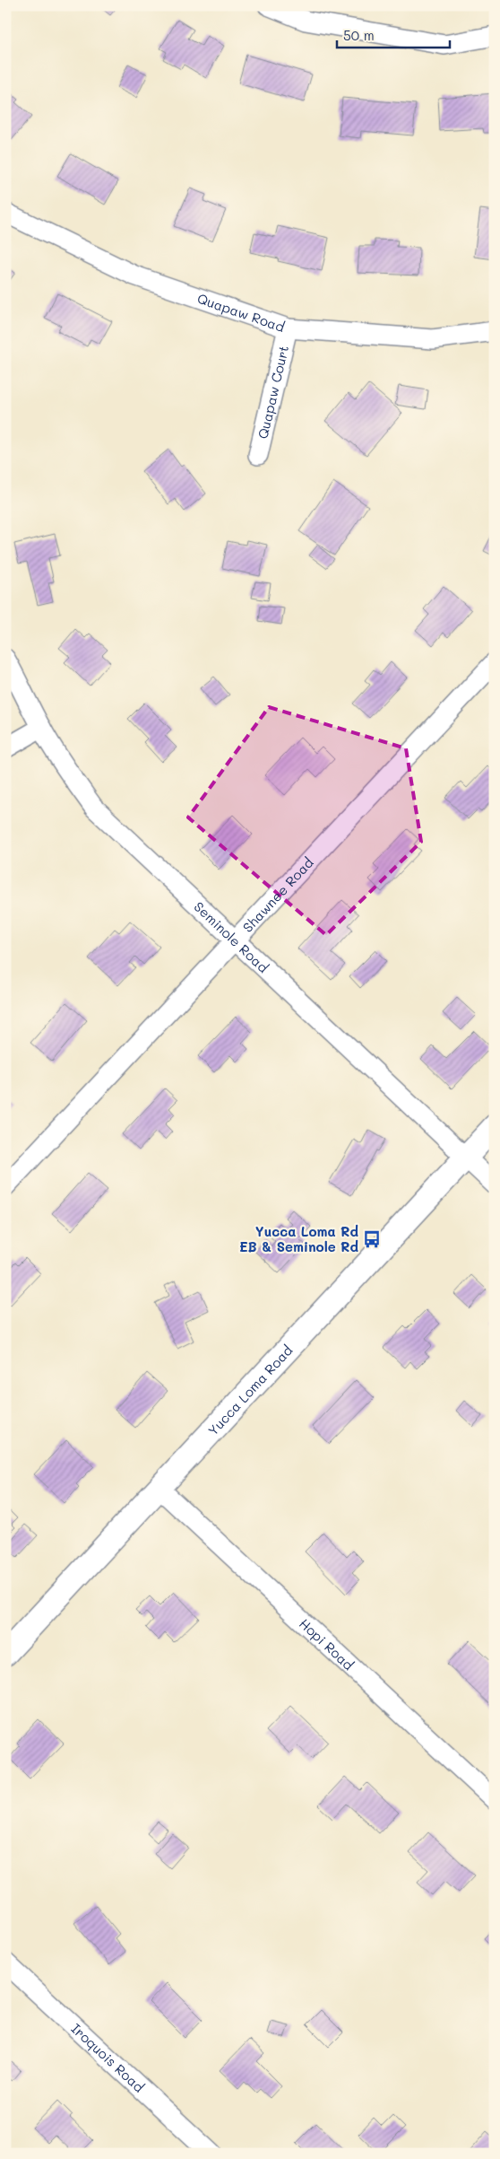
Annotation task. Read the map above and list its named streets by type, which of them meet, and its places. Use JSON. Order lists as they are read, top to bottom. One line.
{"streets":{"main road":["Yucca Loma Road"],"street":["Quapaw Road","Quapaw Court","Shawnee Road","Seminole Road","Hopi Road","Iroquois Road"]},"crossings":[["Quapaw Road","Quapaw Court"],["Shawnee Road","Seminole Road"],["Seminole Road","Yucca Loma Road"],["Yucca Loma Road","Hopi Road"]],"places":{"bus stop":["Yucca Loma Rd EB & Seminole Rd"]},"scale_bar":"50 m"}
